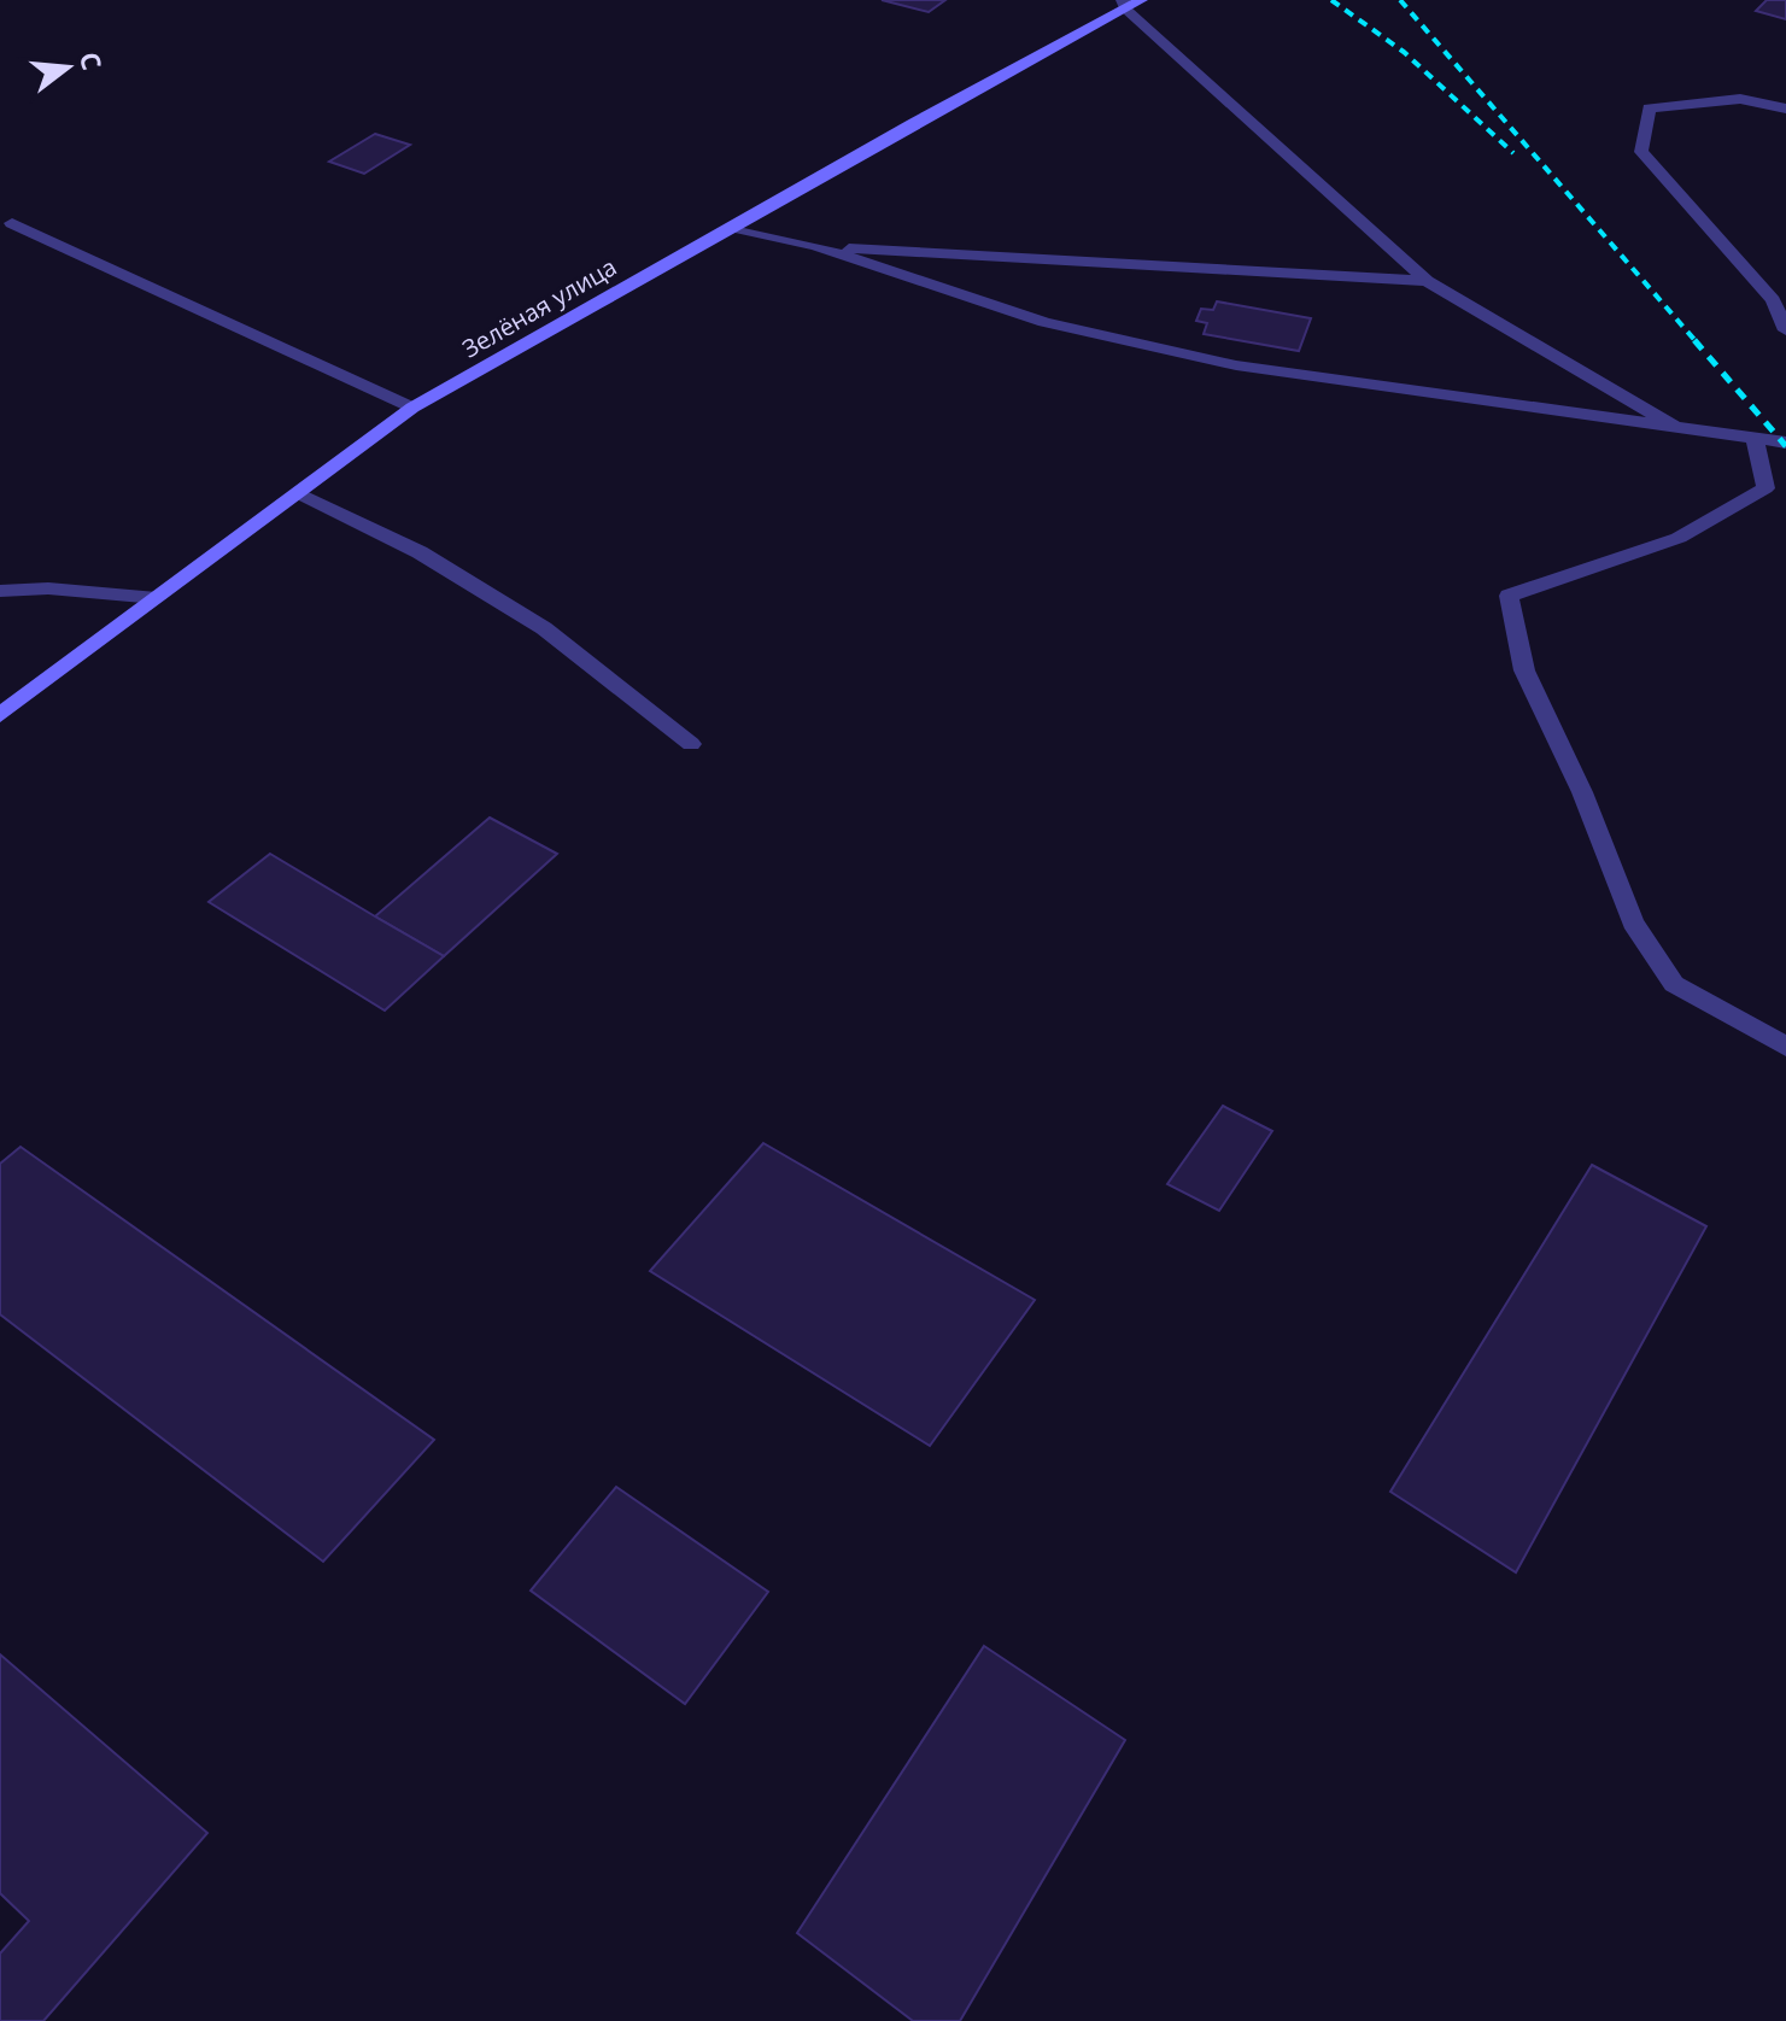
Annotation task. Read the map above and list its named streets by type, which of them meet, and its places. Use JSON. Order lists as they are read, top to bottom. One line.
{"streets":{"street":["Зелёная улица"]},"north":"right"}
